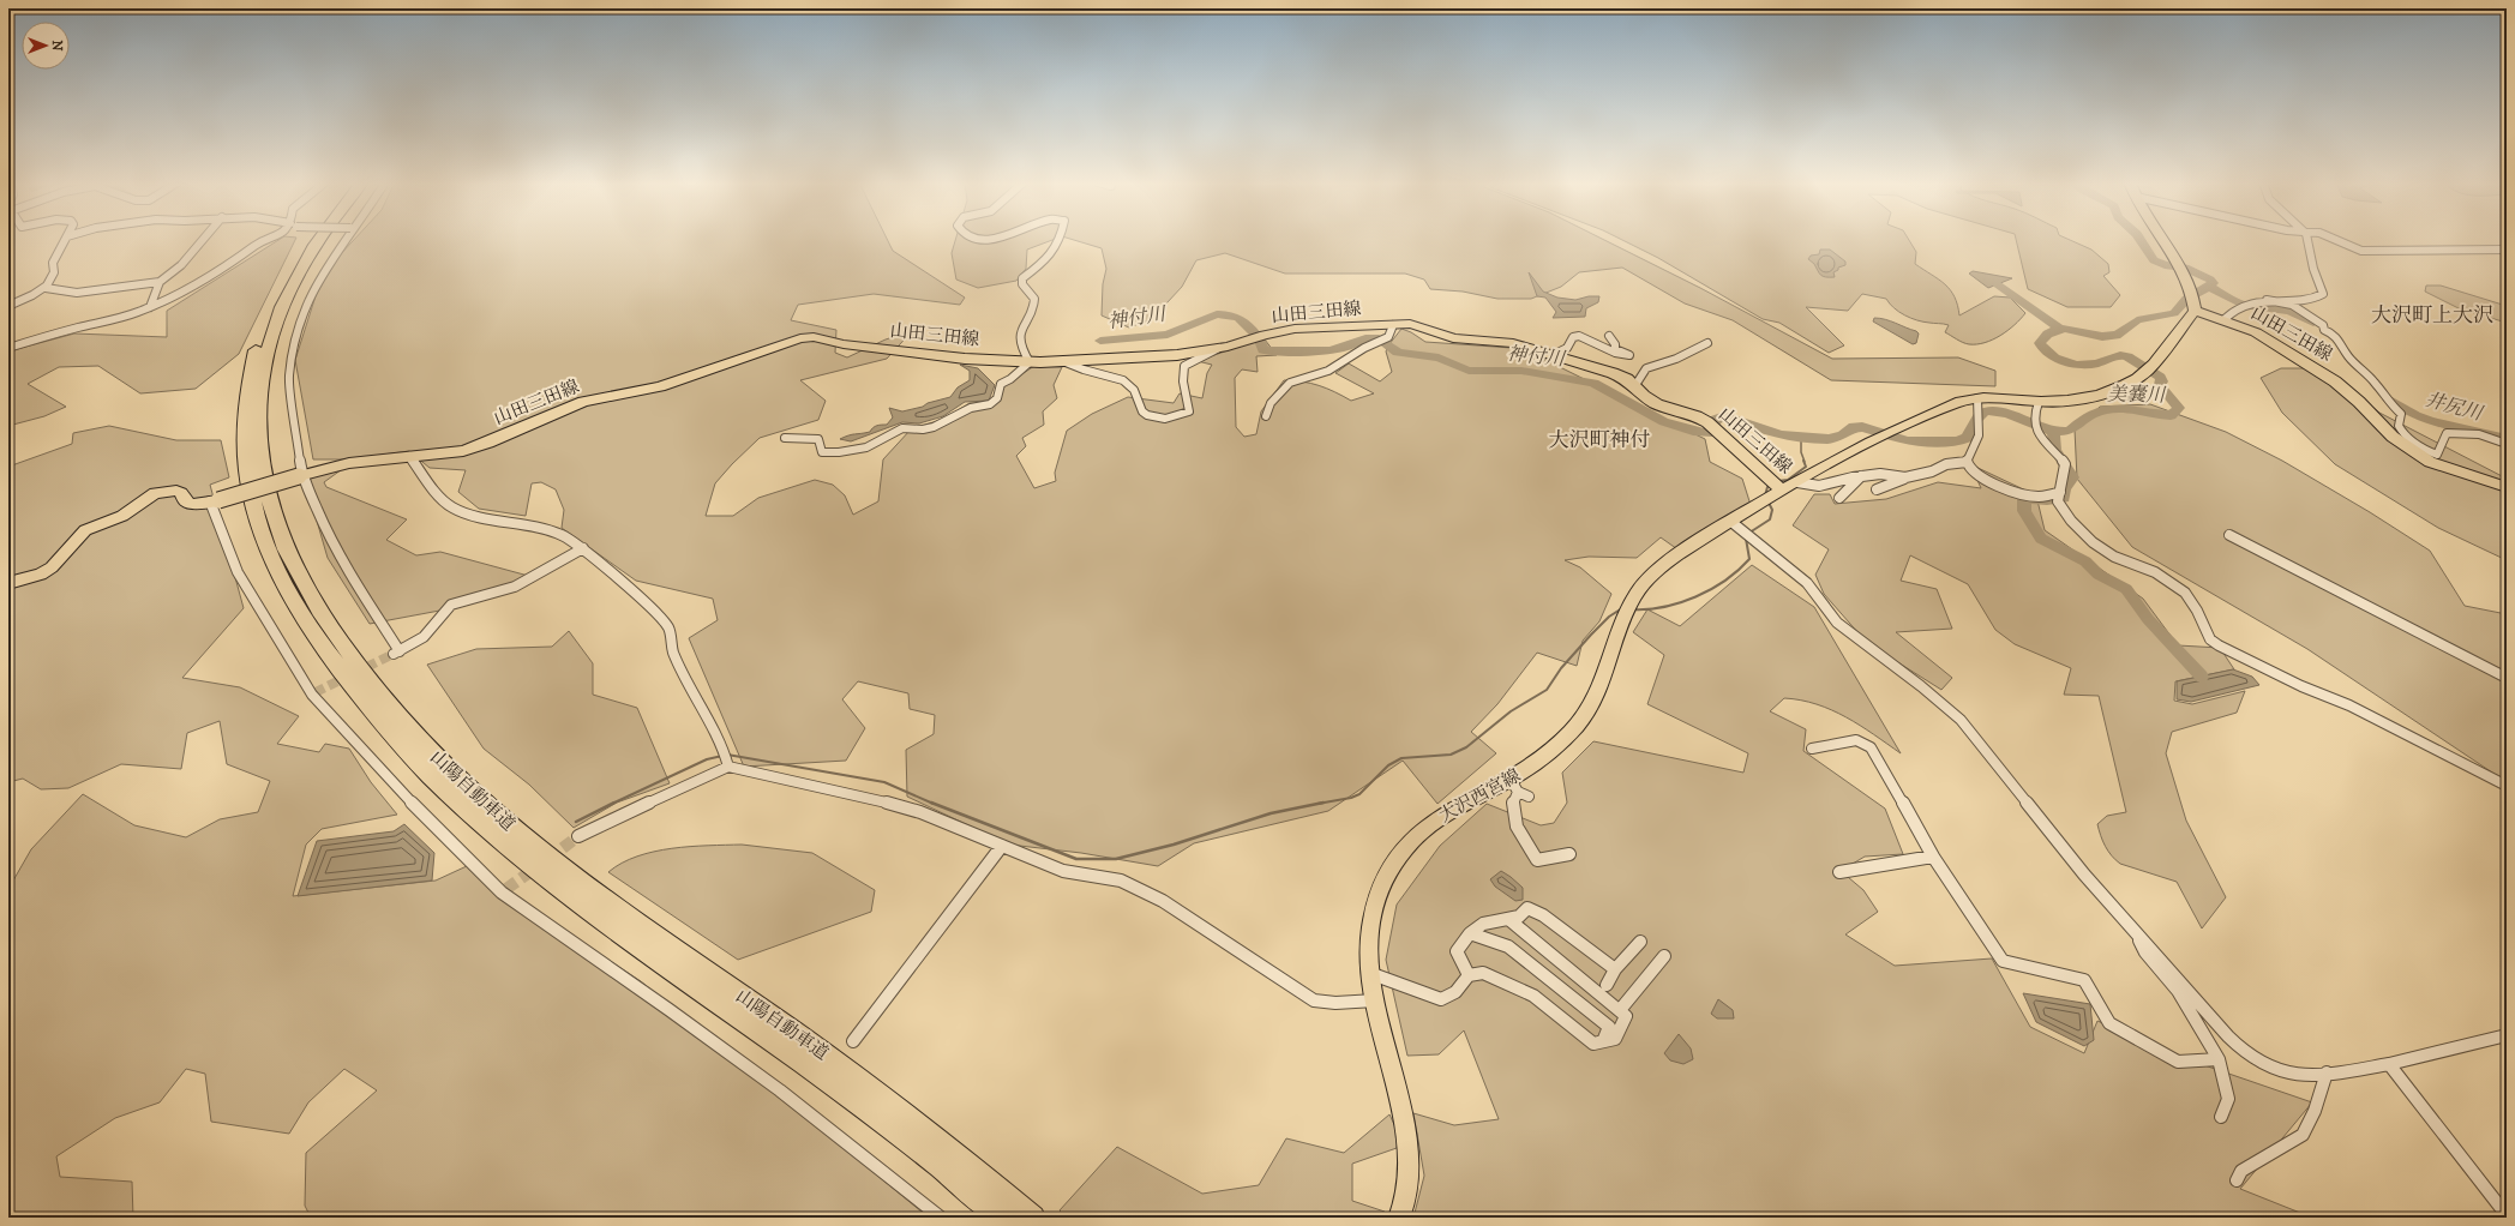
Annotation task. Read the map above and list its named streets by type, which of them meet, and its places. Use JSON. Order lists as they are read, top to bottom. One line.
{"streets":{"highway":["山陽自動車道"],"main road":["山田三田線","大沢西宮線"]},"crossings":[["山田三田線","大沢西宮線"]],"districts":["大沢町上大沢","大沢町神付"],"water":["神付川","美嚢川","井尻川"],"north":"right"}
